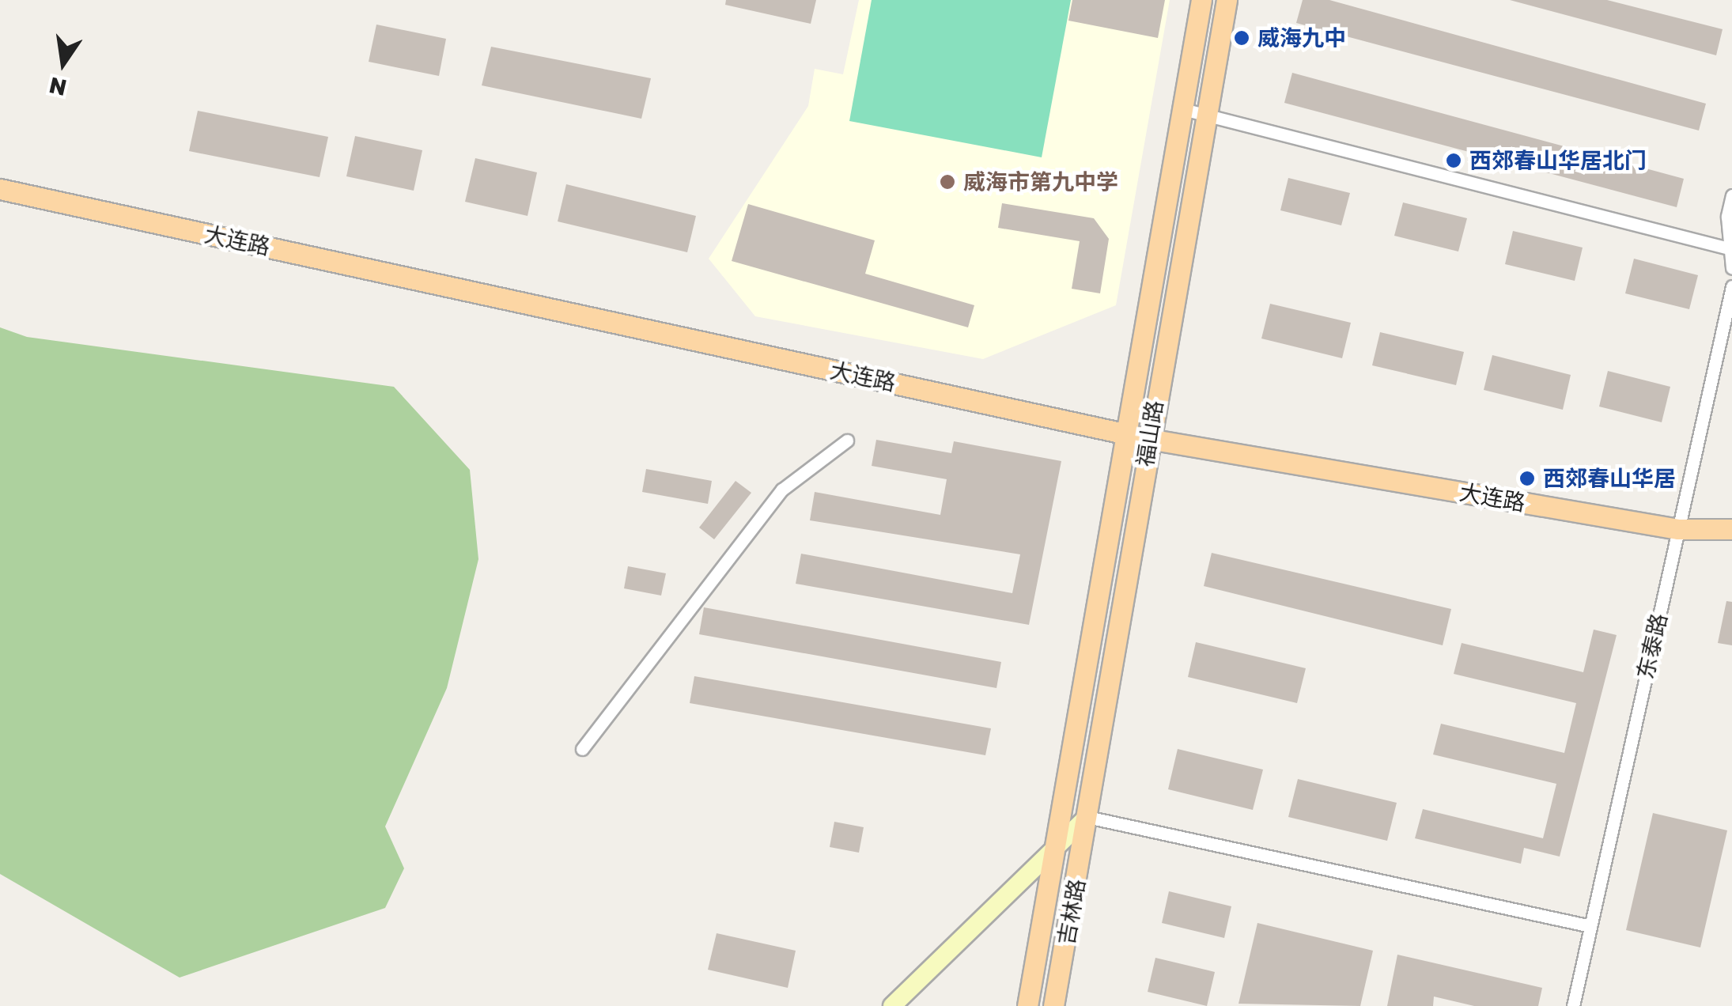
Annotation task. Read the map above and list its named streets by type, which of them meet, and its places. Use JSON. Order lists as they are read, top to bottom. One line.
{"streets":{"main road":["大连路","福山路","吉林路"],"street":["东泰路"]},"crossings":[["大连路","福山路"],["大连路","东泰路"],["福山路","吉林路"]],"places":["威海九中","西郊春山华居北门","威海市第九中学","西郊春山华居"],"north":"bottom"}
